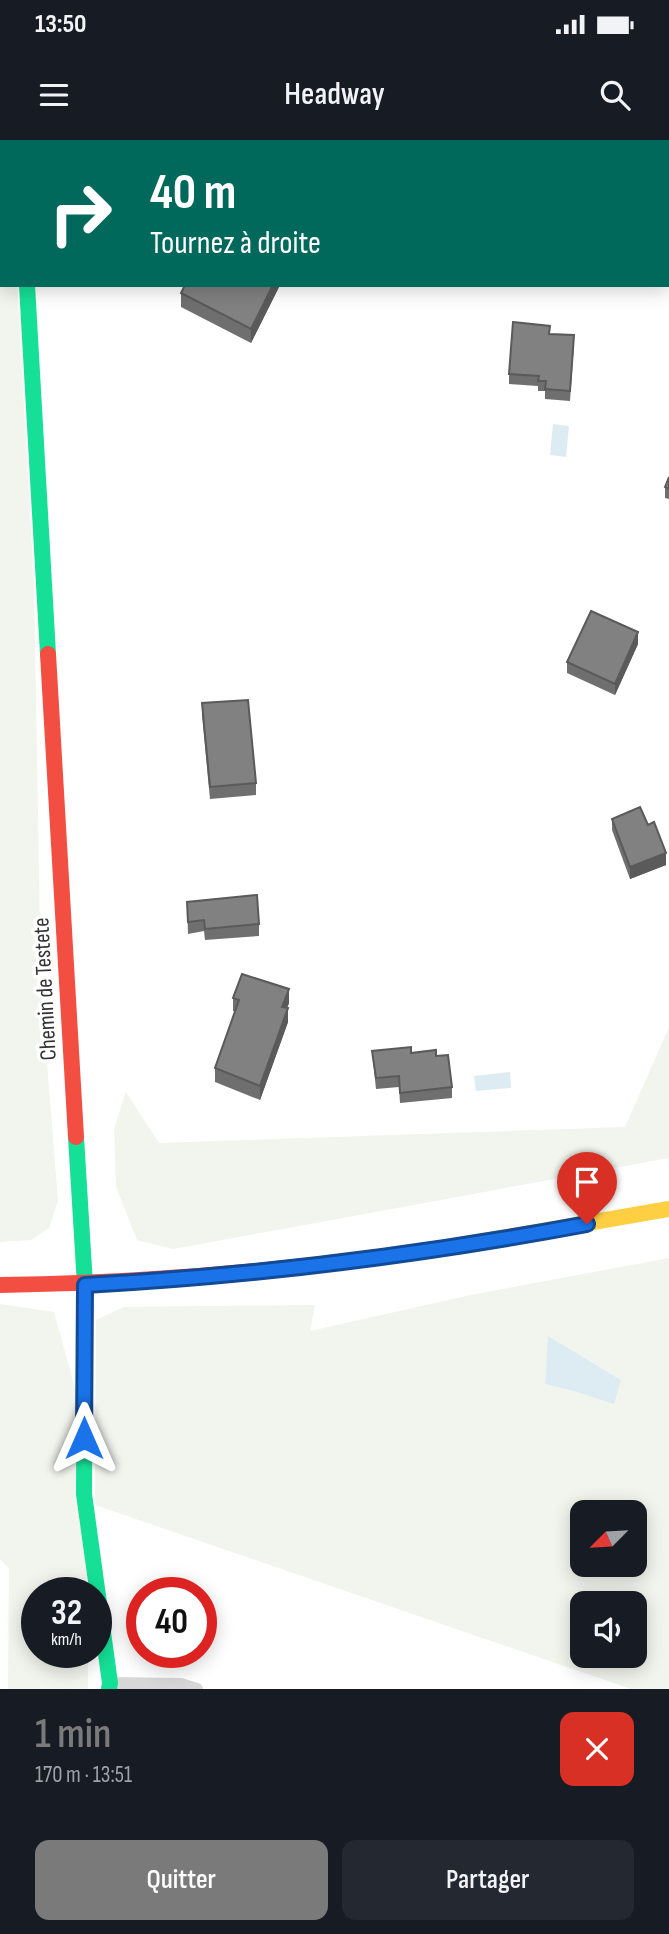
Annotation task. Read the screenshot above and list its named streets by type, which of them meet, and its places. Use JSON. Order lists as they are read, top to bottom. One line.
{"streets":{"street":["Chemin de Testete"]},"north":"bottom left","page":{"status":"13:50","header":"Headway","turn":["40 m","Tournez à droite"],"speed":"32 km/h","limit":"40","heading":["1 min","170 m · 13:51"],"buttons":["Quitter","Partager"]}}
